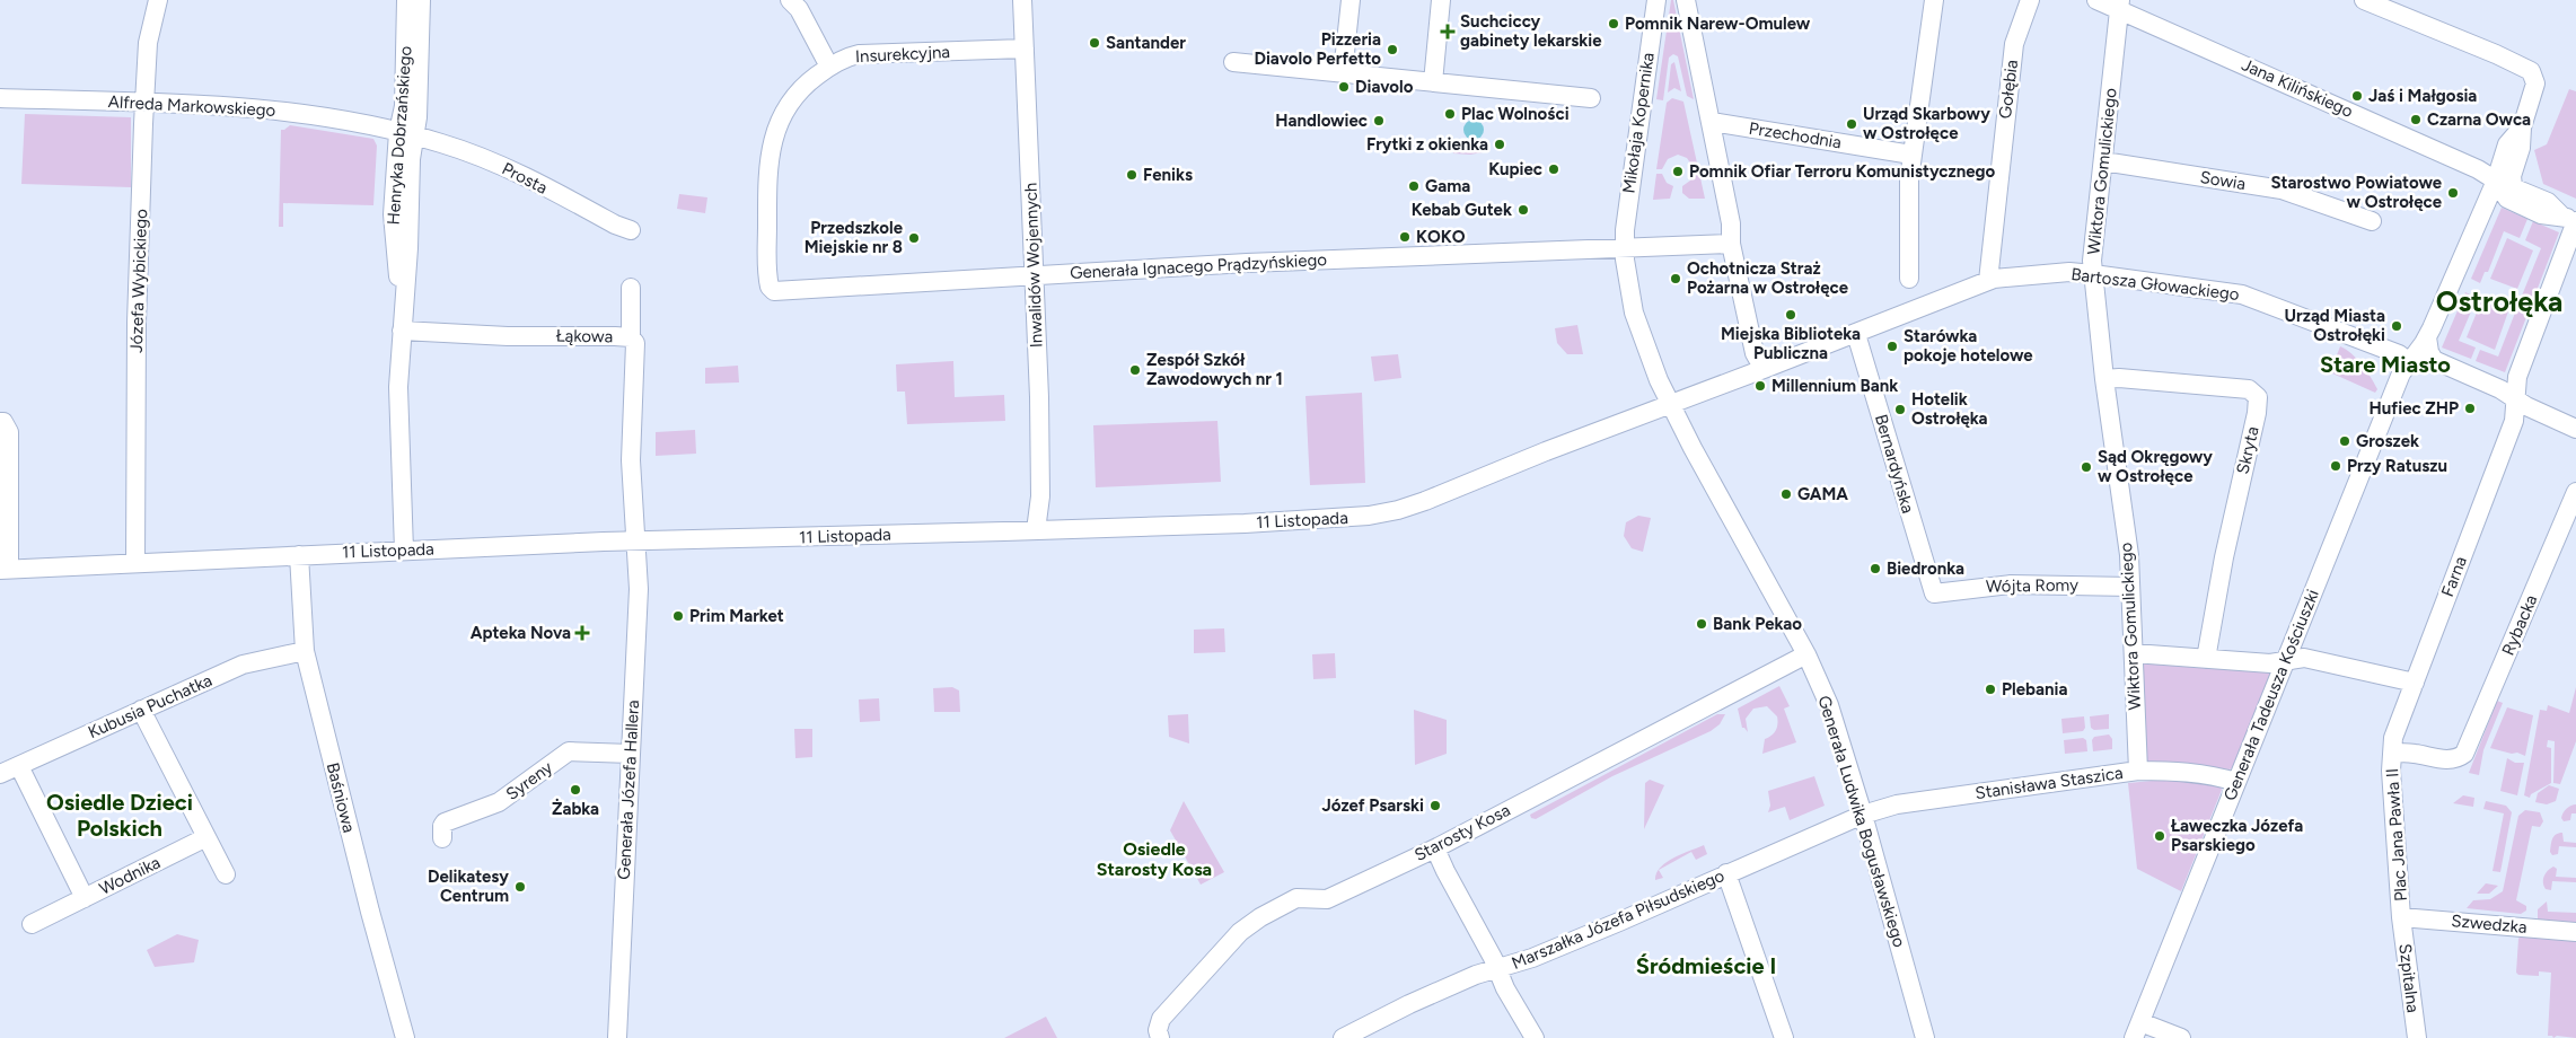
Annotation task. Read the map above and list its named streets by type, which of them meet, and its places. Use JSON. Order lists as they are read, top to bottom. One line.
{"streets":{"street":["Insurekcyjna","Jana Kilińskiego","Gołębia","Alfreda Markowskiego","Mikołaja Kopernika","Henryka Dobrzańskiego","Przechodnia","Wiktora Gomulickiego","Prosta","Sowia","Inwalidów Wojennych","Generała Ignacego Prądzyńskiego","Józefa Wybickiego","Bartosza Głowackiego","Łąkowa","Skryta","Bernardyńska","11 Listopada","Farna","Wójta Romy","Rybacka","Generała Tadeusza Kościuszki","Kubusia Puchatka","Syreny","Stanisława Staszica","Generała Józefa Hallera","Baśniowa","Generała Ludwika Bogusławskiego","Starosty Kosa","Plac Jana Pawła II","Wodnika","Marszałka Józefa Piłsudskiego","Szwedzka","Szpitalna"]},"crossings":[["Insurekcyjna","Inwalidów Wojennych"],["Insurekcyjna","Generała Ignacego Prądzyńskiego"],["Jana Kilińskiego","Wiktora Gomulickiego"],["Jana Kilińskiego","Generała Tadeusza Kościuszki"],["Gołębia","Bartosza Głowackiego"],["Alfreda Markowskiego","Henryka Dobrzańskiego"],["Alfreda Markowskiego","Prosta"],["Alfreda Markowskiego","Józefa Wybickiego"],["Mikołaja Kopernika","Generała Ignacego Prądzyńskiego"],["Mikołaja Kopernika","Bartosza Głowackiego"],["Mikołaja Kopernika","11 Listopada"],["Mikołaja Kopernika","Generała Ludwika Bogusławskiego"],["Henryka Dobrzańskiego","Prosta"],["Henryka Dobrzańskiego","Łąkowa"],["Henryka Dobrzańskiego","11 Listopada"],["Wiktora Gomulickiego","Sowia"],["Wiktora Gomulickiego","Bartosza Głowackiego"],["Wiktora Gomulickiego","Skryta"],["Wiktora Gomulickiego","Wójta Romy"],["Wiktora Gomulickiego","Stanisława Staszica"],["Inwalidów Wojennych","Generała Ignacego Prądzyńskiego"],["Inwalidów Wojennych","11 Listopada"],["Józefa Wybickiego","11 Listopada"],["Bartosza Głowackiego","Bernardyńska"],["Bartosza Głowackiego","11 Listopada"],["Bartosza Głowackiego","Generała Tadeusza Kościuszki"],["Bartosza Głowackiego","Generała Ludwika Bogusławskiego"],["Łąkowa","11 Listopada"],["Łąkowa","Generała Józefa Hallera"],["Bernardyńska","Wójta Romy"],["11 Listopada","Generała Józefa Hallera"],["11 Listopada","Baśniowa"],["11 Listopada","Generała Ludwika Bogusławskiego"],["Farna","Plac Jana Pawła II"],["Rybacka","Plac Jana Pawła II"],["Generała Tadeusza Kościuszki","Stanisława Staszica"],["Kubusia Puchatka","Baśniowa"],["Kubusia Puchatka","Wodnika"],["Syreny","Generała Józefa Hallera"],["Stanisława Staszica","Generała Ludwika Bogusławskiego"],["Stanisława Staszica","Marszałka Józefa Piłsudskiego"],["Generała Ludwika Bogusławskiego","Starosty Kosa"],["Generała Ludwika Bogusławskiego","Marszałka Józefa Piłsudskiego"],["Plac Jana Pawła II","Szwedzka"],["Plac Jana Pawła II","Szpitalna"],["Szwedzka","Szpitalna"]],"districts":["Ostrołęka","Stare Miasto","Osiedle Dzieci Polskich","Osiedle Starosty Kosa","Śródmieście I"],"places":{"other":["Pomnik Narew-Omulew","Santander","Pizzeria Diavolo Perfetto","Diavolo","Jaś i Małgosia","Plac Wolności","Czarna Owca","Handlowiec","Urząd Skarbowy w Ostrołęce","Frytki z okienka","Kupiec","Pomnik Ofiar Terroru Komunistycznego","Feniks","Gama","Starostwo Powiatowe w Ostrołęce","Kebab Gutek","KOKO","Przedszkole Miejskie nr 8","Ochotnicza Straż Pożarna w Ostrołęce","Miejska Biblioteka Publiczna","Urząd Miasta Ostrołęki","Starówka pokoje hotelowe","Zespół Szkół Zawodowych nr 1","Millennium Bank","Hufiec ZHP","Hotelik Ostrołęka","Groszek","Przy Ratuszu","Sąd Okręgowy w Ostrołęce","GAMA","Biedronka","Prim Market","Bank Pekao","Plebania","Żabka","Józef Psarski","Ławeczka Józefa Psarskiego","Delikatesy Centrum"],"health":["Suchciccy gabinety lekarskie","Apteka Nova"]}}
